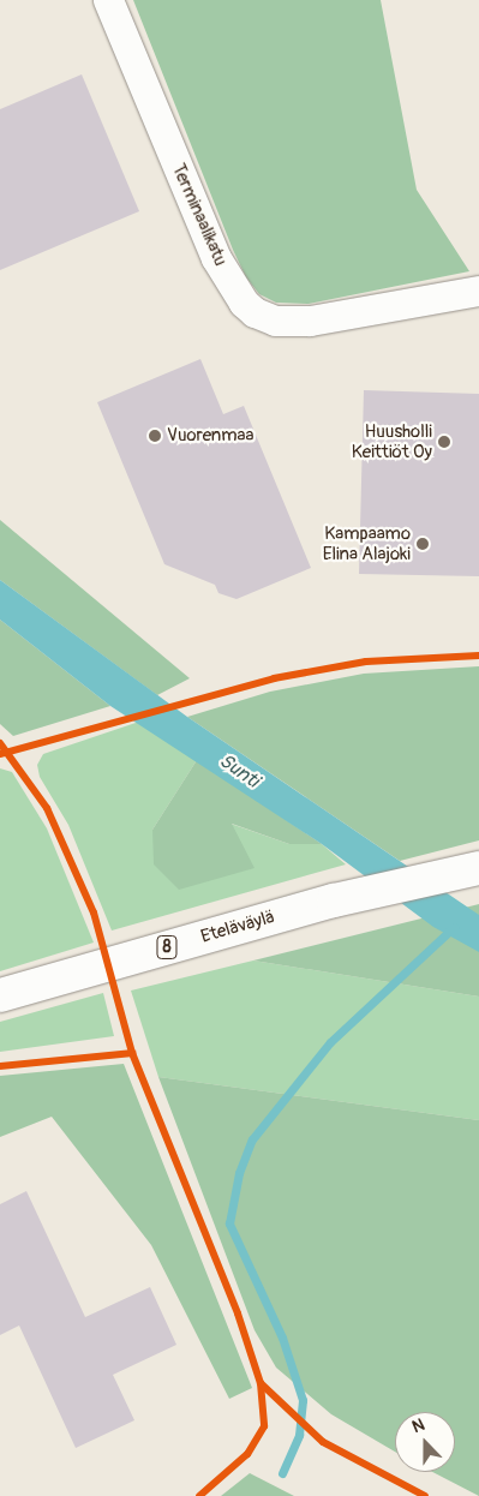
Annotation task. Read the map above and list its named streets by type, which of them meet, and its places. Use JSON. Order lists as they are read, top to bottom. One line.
{"streets":{"highway":["Eteläväylä","8"],"street":["Terminaalikatu"]},"water":["Sunti"],"places":["Vuorenmaa","Huusholli Keittiöt Oy","Kampaamo Elina Alajoki"],"north":"top"}
